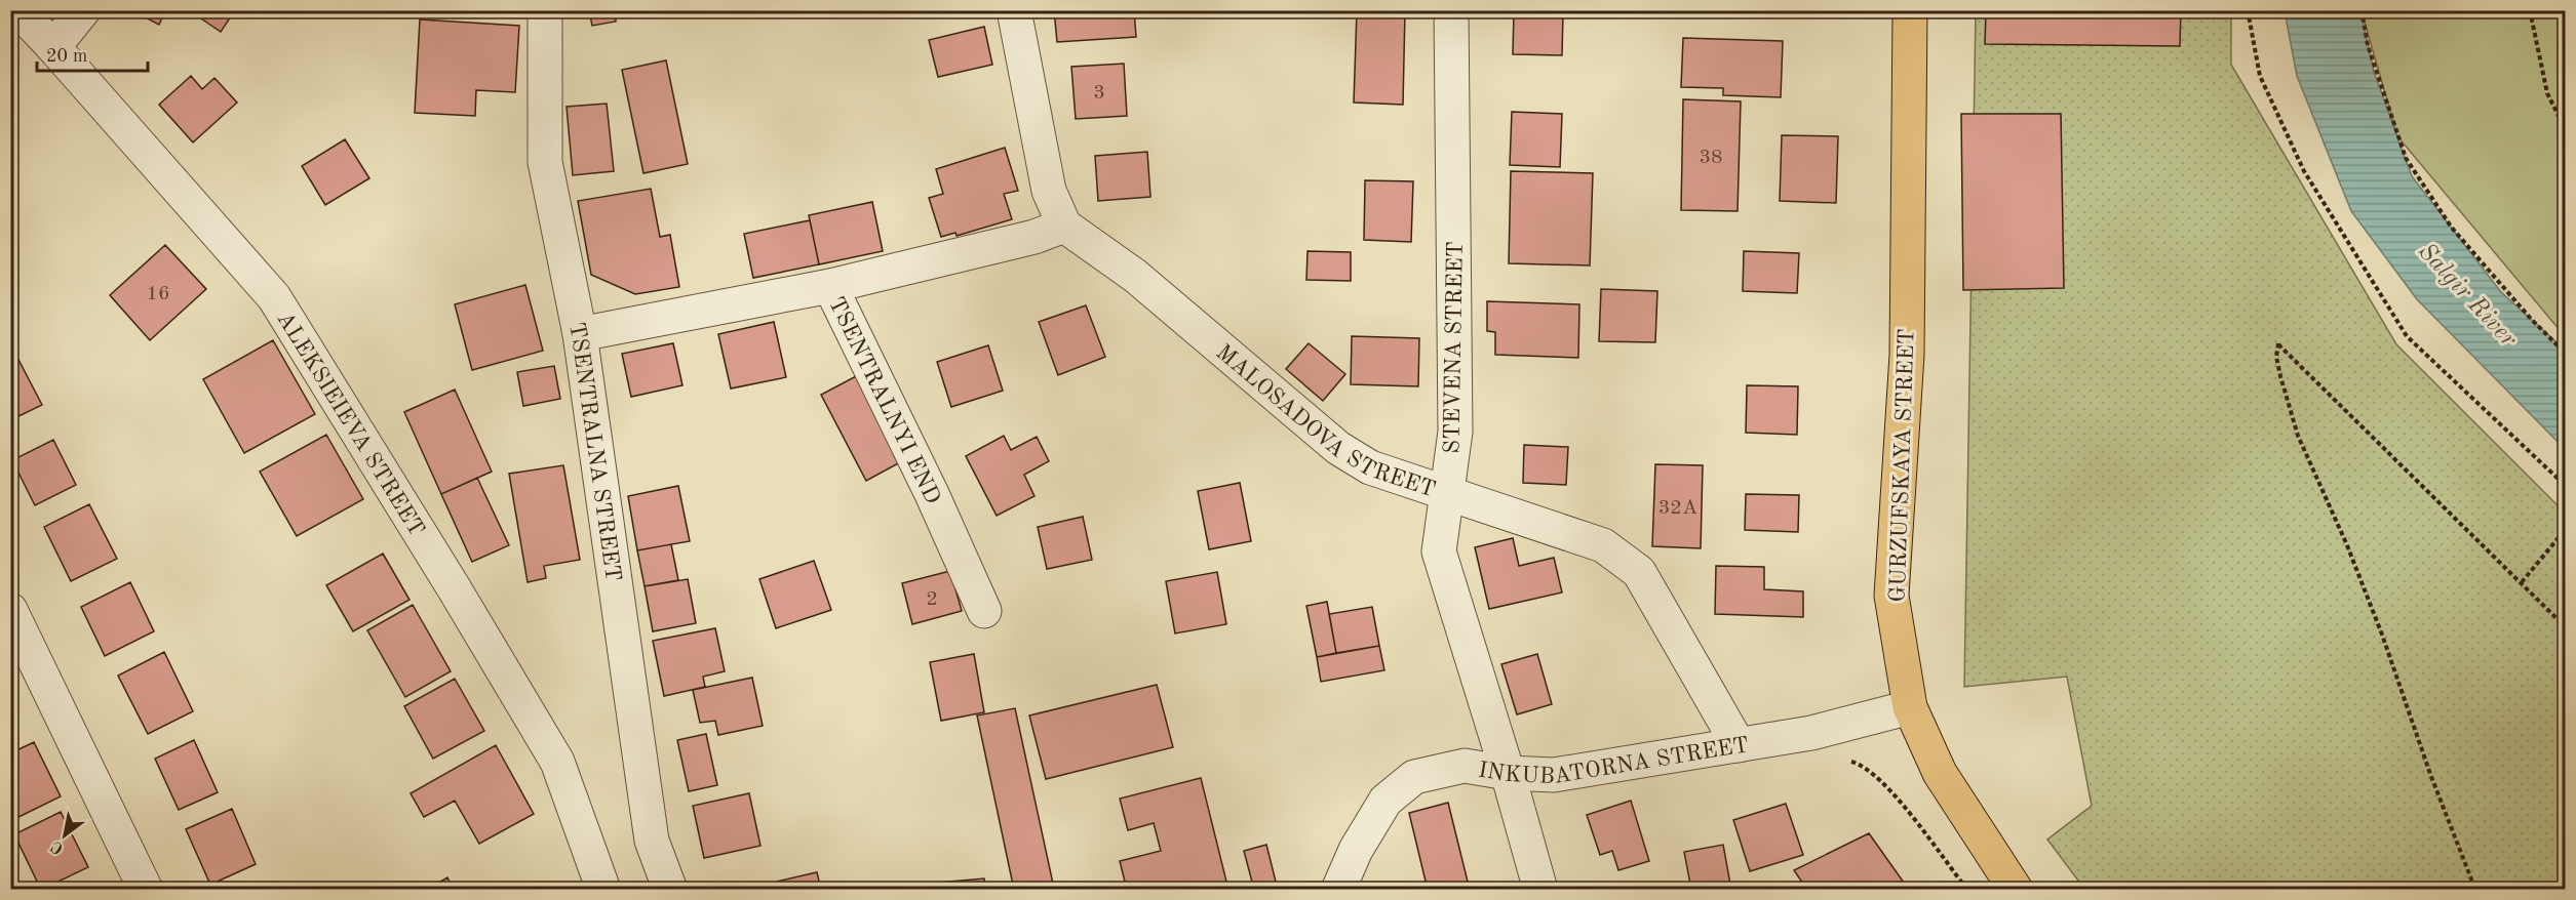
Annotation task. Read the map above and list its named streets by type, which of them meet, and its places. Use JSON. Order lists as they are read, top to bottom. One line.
{"streets":{"main road":["GURZUFSKAYA STREET"],"street":["STEVENA STREET","TSENTRALNYI END","MALOSADOVA STREET","ALEKSIEIEVA STREET","TSENTRALNA STREET","INKUBATORNA STREET"]},"crossings":[["STEVENA STREET","MALOSADOVA STREET"],["STEVENA STREET","INKUBATORNA STREET"],["TSENTRALNYI END","TSENTRALNA STREET"],["MALOSADOVA STREET","INKUBATORNA STREET"],["GURZUFSKAYA STREET","INKUBATORNA STREET"]],"water":["Salgir River"],"house_numbers":["3","38","16","32А","2"],"scale_bar":"20 m","north":"bottom left"}
